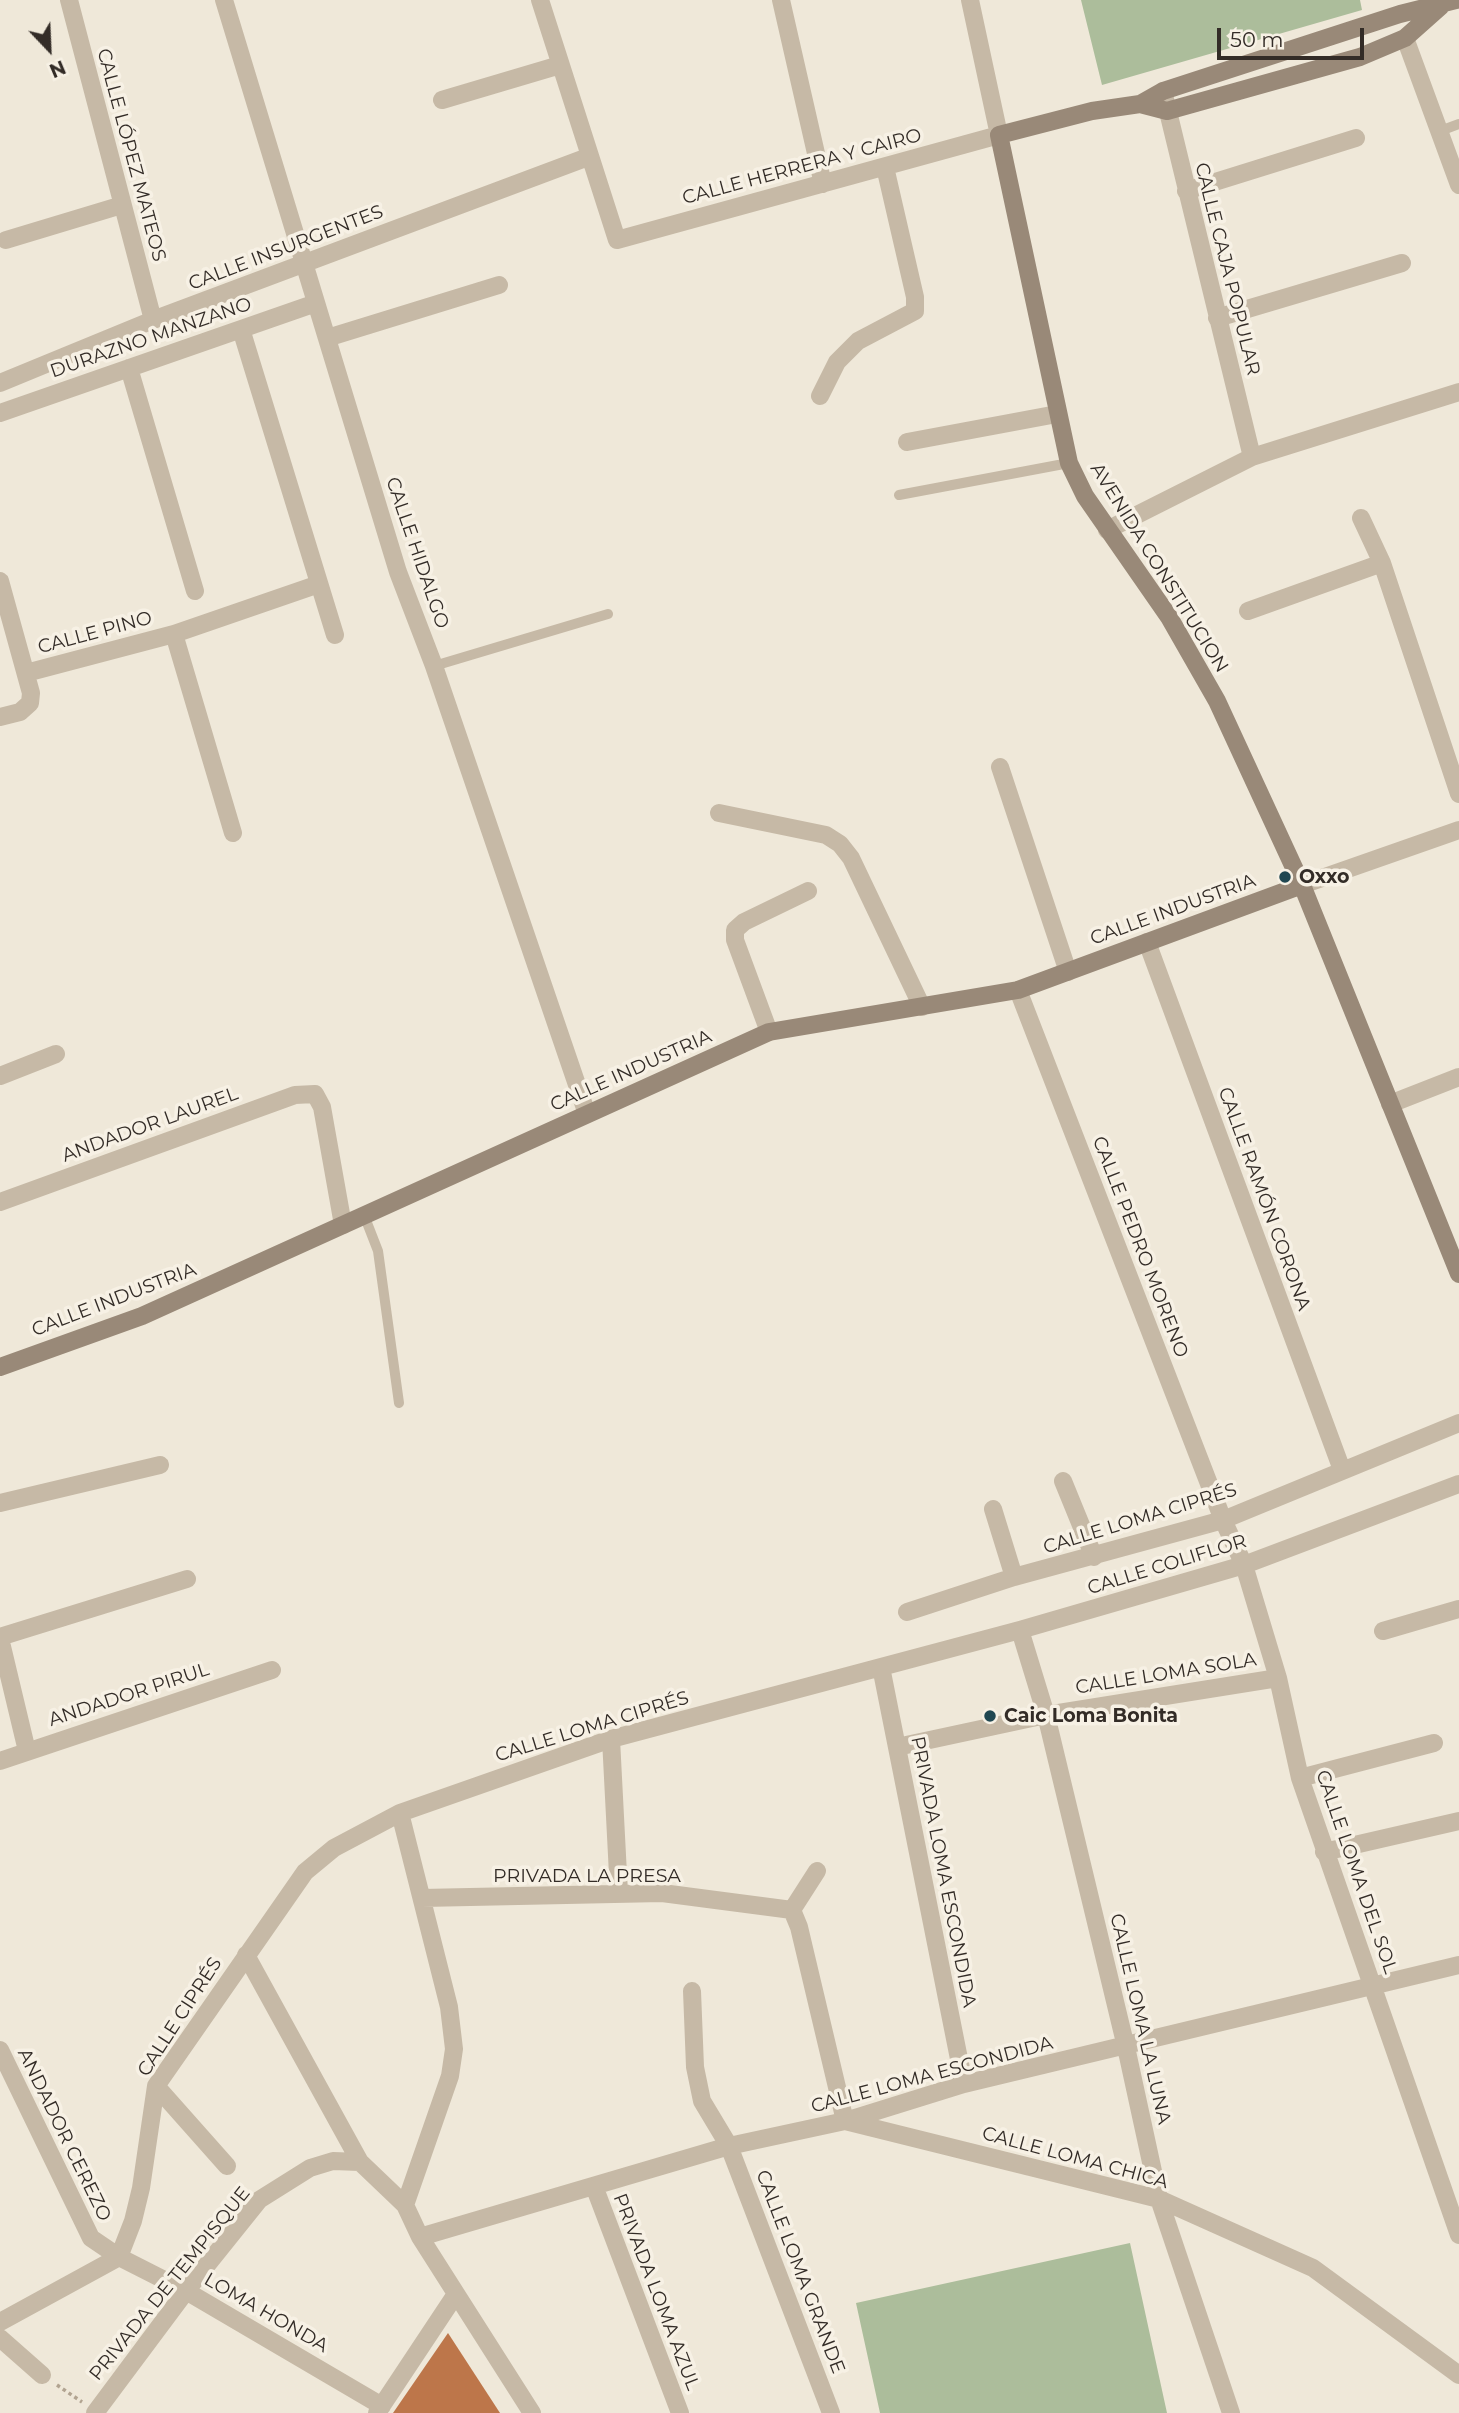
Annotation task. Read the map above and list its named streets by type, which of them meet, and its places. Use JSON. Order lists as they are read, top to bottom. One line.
{"streets":{"street":["CALLE LÓPEZ MATEOS","CALLE HERRERA Y CAIRO","CALLE INSURGENTES","CALLE CAJA POPULAR","DURAZNO MANZANO","CALLE HIDALGO","AVENIDA CONSTITUCION","CALLE PINO","CALLE INDUSTRIA","ANDADOR LAUREL","CALLE RAMÓN CORONA","CALLE PEDRO MORENO","CALLE LOMA CIPRÉS","CALLE COLIFLOR","CALLE LOMA SOLA","ANDADOR PIRUL","PRIVADA LOMA ESCONDIDA","CALLE LOMA DEL SOL","PRIVADA LA PRESA","CALLE CIPRÉS","CALLE LOMA LA LUNA","CALLE LOMA ESCONDIDA","ANDADOR CEREZO","CALLE LOMA CHICA","CALLE LOMA GRANDE","PRIVADA DE TEMPISQUE","PRIVADA LOMA AZUL","LOMA HONDA"]},"crossings":[["CALLE LÓPEZ MATEOS","CALLE INSURGENTES"],["CALLE HERRERA Y CAIRO","CALLE INSURGENTES"],["CALLE HERRERA Y CAIRO","AVENIDA CONSTITUCION"],["CALLE INSURGENTES","CALLE HIDALGO"],["DURAZNO MANZANO","CALLE HIDALGO"],["CALLE HIDALGO","CALLE INDUSTRIA"],["AVENIDA CONSTITUCION","CALLE INDUSTRIA"],["CALLE INDUSTRIA","ANDADOR LAUREL"],["CALLE INDUSTRIA","CALLE RAMÓN CORONA"],["CALLE INDUSTRIA","CALLE PEDRO MORENO"],["CALLE RAMÓN CORONA","CALLE LOMA CIPRÉS"],["CALLE PEDRO MORENO","CALLE LOMA CIPRÉS"],["CALLE PEDRO MORENO","CALLE LOMA DEL SOL"],["CALLE LOMA CIPRÉS","CALLE COLIFLOR"],["CALLE LOMA CIPRÉS","PRIVADA LOMA ESCONDIDA"],["CALLE LOMA CIPRÉS","CALLE LOMA DEL SOL"],["CALLE LOMA CIPRÉS","CALLE CIPRÉS"],["CALLE COLIFLOR","PRIVADA LOMA ESCONDIDA"],["CALLE COLIFLOR","CALLE LOMA DEL SOL"],["CALLE COLIFLOR","CALLE LOMA LA LUNA"],["CALLE LOMA SOLA","PRIVADA LOMA ESCONDIDA"],["CALLE LOMA SOLA","CALLE LOMA DEL SOL"],["CALLE LOMA SOLA","CALLE LOMA LA LUNA"],["PRIVADA LOMA ESCONDIDA","CALLE LOMA ESCONDIDA"],["CALLE LOMA DEL SOL","CALLE LOMA ESCONDIDA"],["CALLE CIPRÉS","LOMA HONDA"],["CALLE LOMA LA LUNA","CALLE LOMA ESCONDIDA"],["CALLE LOMA LA LUNA","CALLE LOMA CHICA"],["CALLE LOMA ESCONDIDA","CALLE LOMA CHICA"],["CALLE LOMA ESCONDIDA","CALLE LOMA GRANDE"],["CALLE LOMA ESCONDIDA","PRIVADA LOMA AZUL"],["ANDADOR CEREZO","LOMA HONDA"],["PRIVADA DE TEMPISQUE","LOMA HONDA"]],"places":["Oxxo","Caic Loma Bonita"],"scale_bar":"50 m","north":"bottom right"}
